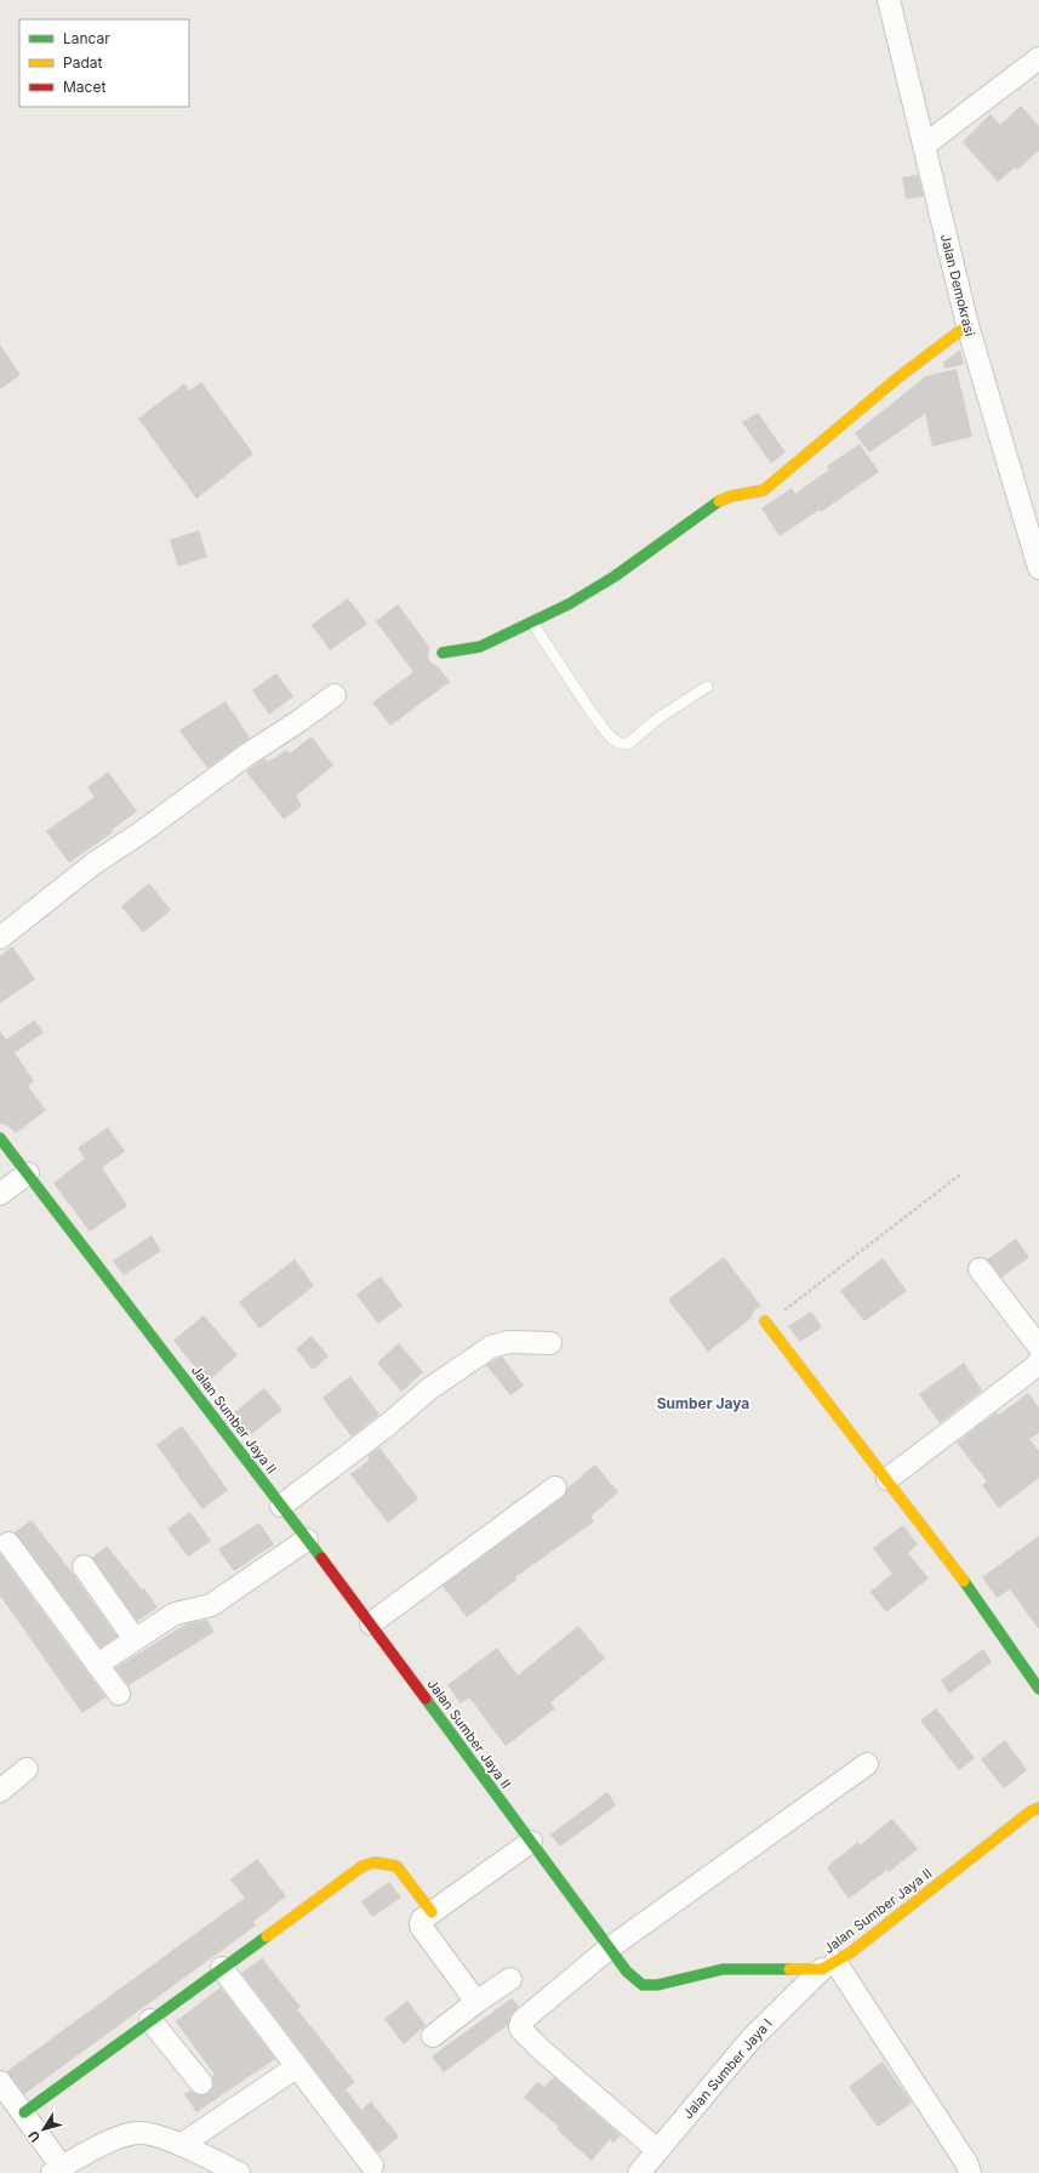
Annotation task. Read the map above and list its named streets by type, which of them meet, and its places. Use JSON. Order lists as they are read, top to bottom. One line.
{"streets":{"street":["Jalan Demokrasi","Jalan Sumber Jaya II","Jalan Sumber Jaya I"]},"crossings":[["Jalan Sumber Jaya II","Jalan Sumber Jaya I"]],"districts":["Sumber Jaya"],"legend":["Lancar","Padat","Macet"],"north":"bottom left"}
